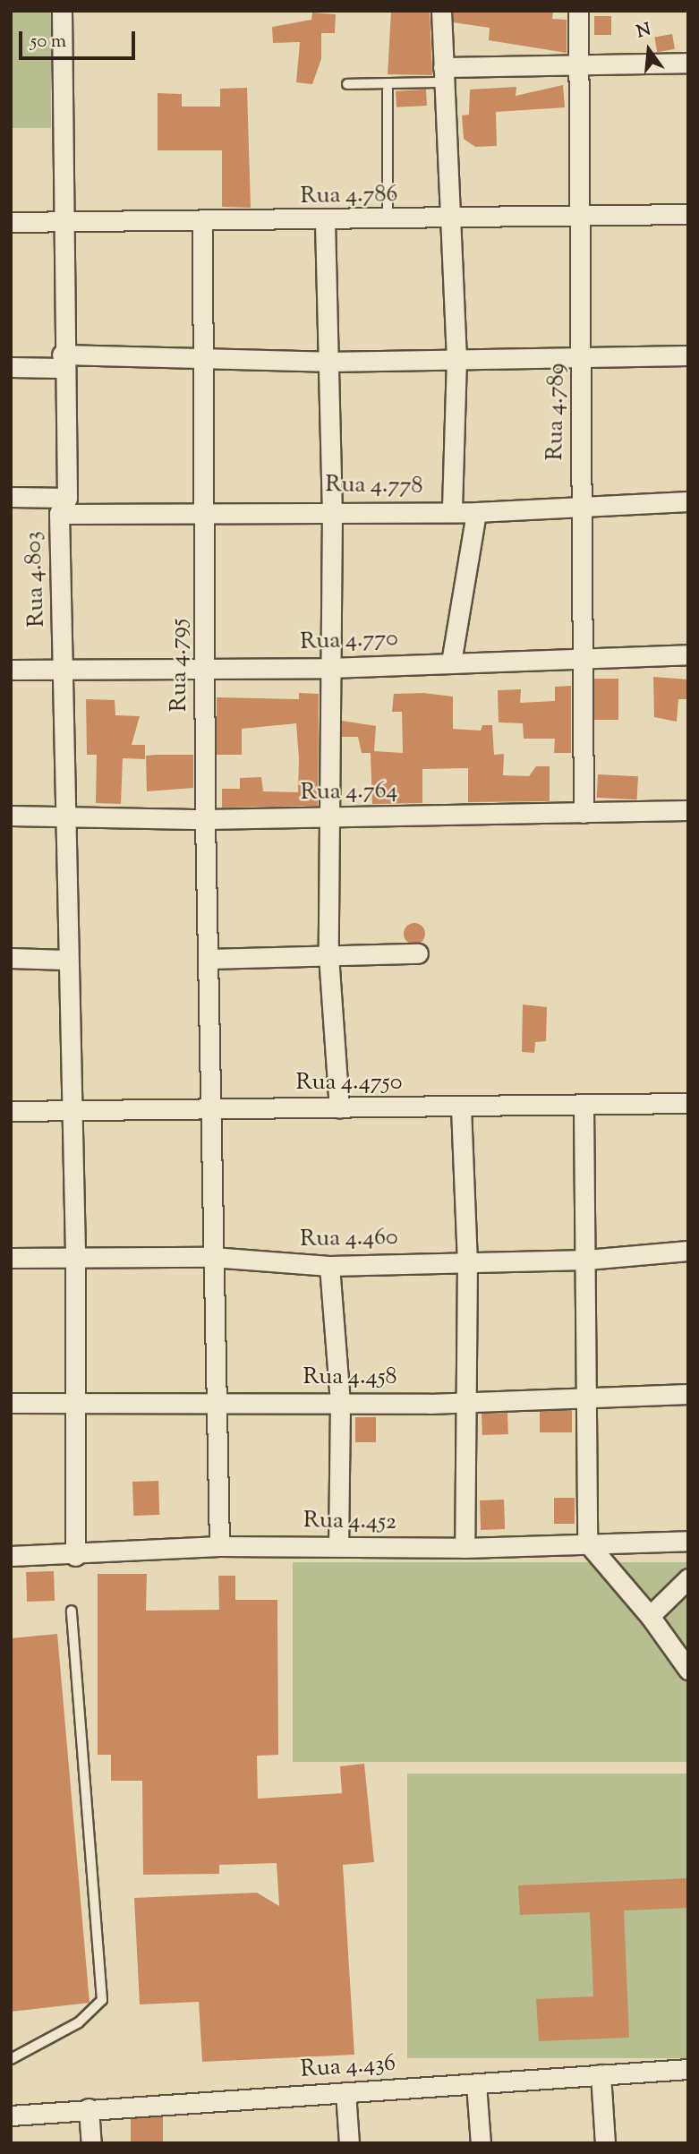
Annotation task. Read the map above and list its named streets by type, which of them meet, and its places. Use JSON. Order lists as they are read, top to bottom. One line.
{"streets":{"street":["Rua 4.786","Rua 4.789","Rua 4.778","Rua 4.803","Rua 4.770","Rua 4.795","Rua 4.764","Rua 4.4750","Rua 4.460","Rua 4.458","Rua 4.452","Rua 4.436"]},"crossings":[["Rua 4.786","Rua 4.789"],["Rua 4.786","Rua 4.803"],["Rua 4.786","Rua 4.795"],["Rua 4.789","Rua 4.778"],["Rua 4.789","Rua 4.770"],["Rua 4.789","Rua 4.764"],["Rua 4.778","Rua 4.803"],["Rua 4.778","Rua 4.795"],["Rua 4.803","Rua 4.770"],["Rua 4.803","Rua 4.764"],["Rua 4.803","Rua 4.4750"],["Rua 4.803","Rua 4.460"],["Rua 4.803","Rua 4.458"],["Rua 4.803","Rua 4.452"],["Rua 4.770","Rua 4.795"],["Rua 4.795","Rua 4.764"],["Rua 4.795","Rua 4.4750"],["Rua 4.795","Rua 4.460"],["Rua 4.795","Rua 4.458"],["Rua 4.795","Rua 4.452"]],"scale_bar":"50 m","north":"top"}
